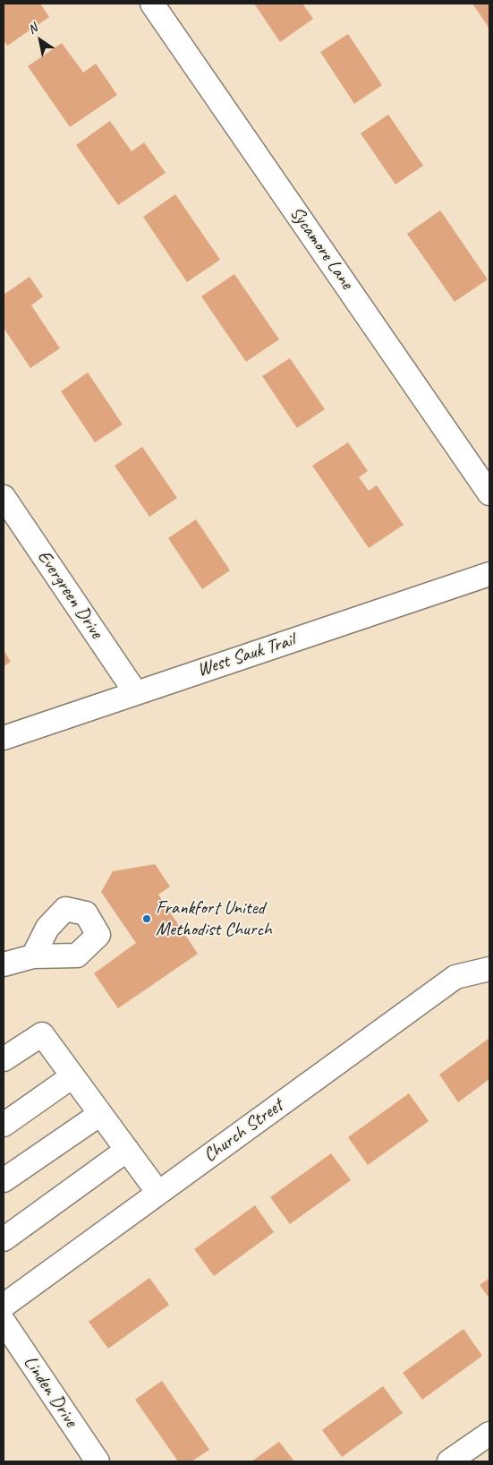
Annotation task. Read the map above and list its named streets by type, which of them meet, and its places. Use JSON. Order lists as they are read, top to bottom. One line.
{"streets":{"street":["Sycamore Lane","Evergreen Drive","West Sauk Trail","Church Street","Linden Drive"]},"crossings":[["Evergreen Drive","West Sauk Trail"]],"places":["Frankfort United Methodist Church"],"north":"top left"}
